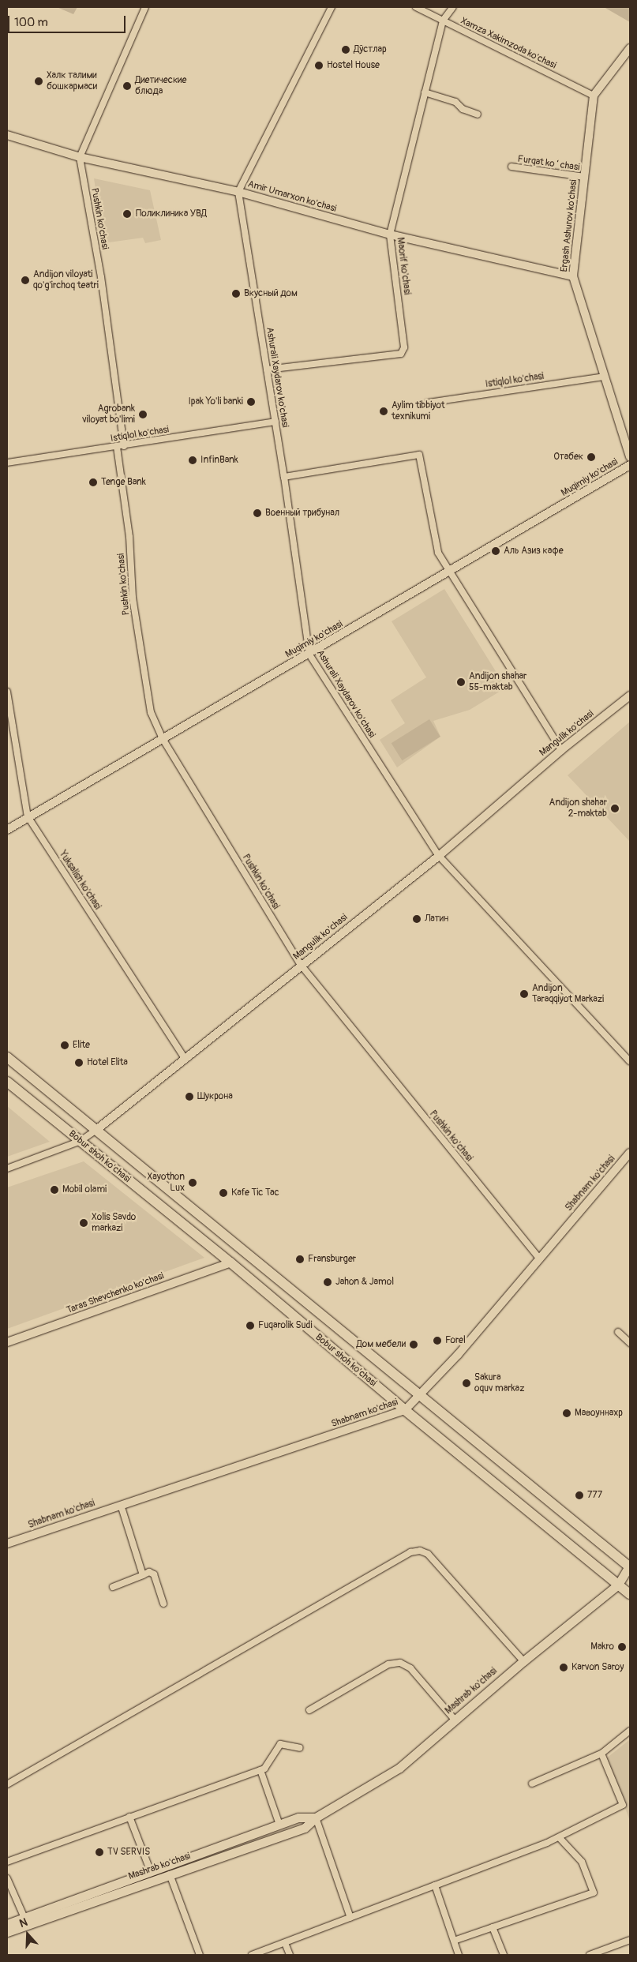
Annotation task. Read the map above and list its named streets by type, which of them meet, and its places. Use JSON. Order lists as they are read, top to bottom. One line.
{"streets":{"main road":["Bobur shoh ko'chasi","Mashrab ko'chasi"],"street":["Xamza Xakimzoda ko'chasi","Furqat koʻchasi","Amir Umarxon ko'chasi","Pushkin ko'chasi","Ergash Ashurov ko'chasi","Maorif ko'chasi","Ashurali Xaydarov ko'chasi","Istiqlol ko'chasi","Muqimiy ko'chasi","Mangulik ko'chasi","Yuksalish ko'chasi","Shabnam ko'chasi","Taras Shevchenko ko'chasi"]},"crossings":[["Xamza Xakimzoda ko'chasi","Ergash Ashurov ko'chasi"],["Xamza Xakimzoda ko'chasi","Maorif ko'chasi"],["Furqat koʻchasi","Ergash Ashurov ko'chasi"],["Amir Umarxon ko'chasi","Pushkin ko'chasi"],["Amir Umarxon ko'chasi","Ergash Ashurov ko'chasi"],["Amir Umarxon ko'chasi","Maorif ko'chasi"],["Amir Umarxon ko'chasi","Ashurali Xaydarov ko'chasi"],["Pushkin ko'chasi","Istiqlol ko'chasi"],["Pushkin ko'chasi","Muqimiy ko'chasi"],["Pushkin ko'chasi","Mangulik ko'chasi"],["Pushkin ko'chasi","Shabnam ko'chasi"],["Ergash Ashurov ko'chasi","Istiqlol ko'chasi"],["Maorif ko'chasi","Ashurali Xaydarov ko'chasi"],["Ashurali Xaydarov ko'chasi","Istiqlol ko'chasi"],["Ashurali Xaydarov ko'chasi","Muqimiy ko'chasi"],["Ashurali Xaydarov ko'chasi","Mangulik ko'chasi"],["Muqimiy ko'chasi","Yuksalish ko'chasi"],["Mangulik ko'chasi","Yuksalish ko'chasi"],["Mangulik ko'chasi","Bobur shoh ko'chasi"],["Bobur shoh ko'chasi","Shabnam ko'chasi"],["Bobur shoh ko'chasi","Taras Shevchenko ko'chasi"],["Bobur shoh ko'chasi","Mashrab ko'chasi"]],"places":["Дўстлар","Hostel House","Халк талими бошкармаси","Диетические блюда","Поликлиника УВД","Andijon viloyati qo'g'irchoq teatri","Вкусный дом","Ipak Yo'li banki","Aylim tibbiyot texnikumi","Agrobank viloyat bo'limi","Отабек","InfinBank","Tenge Bank","Военный трибунал","Аль Азиз кафе","Andijon shahar 55-maktab","Andijon shahar 2-maktab","Латин","Andijon Taraqqiyot Markazi","Elite","Hotel Elita","Шукрона","Xayothon Lux","Mobil olami","Kafe Tic Tac","Xolis Savdo markazi","Fransburger","Jahon & Jamol","Fuqarolik Sudi","Forel","Дом мебели","Sakura oquv markaz","Мавоуннахр","777","Makro","Karvon Saroy","TV SERVIS"],"scale_bar":"100 m","north":"top"}
